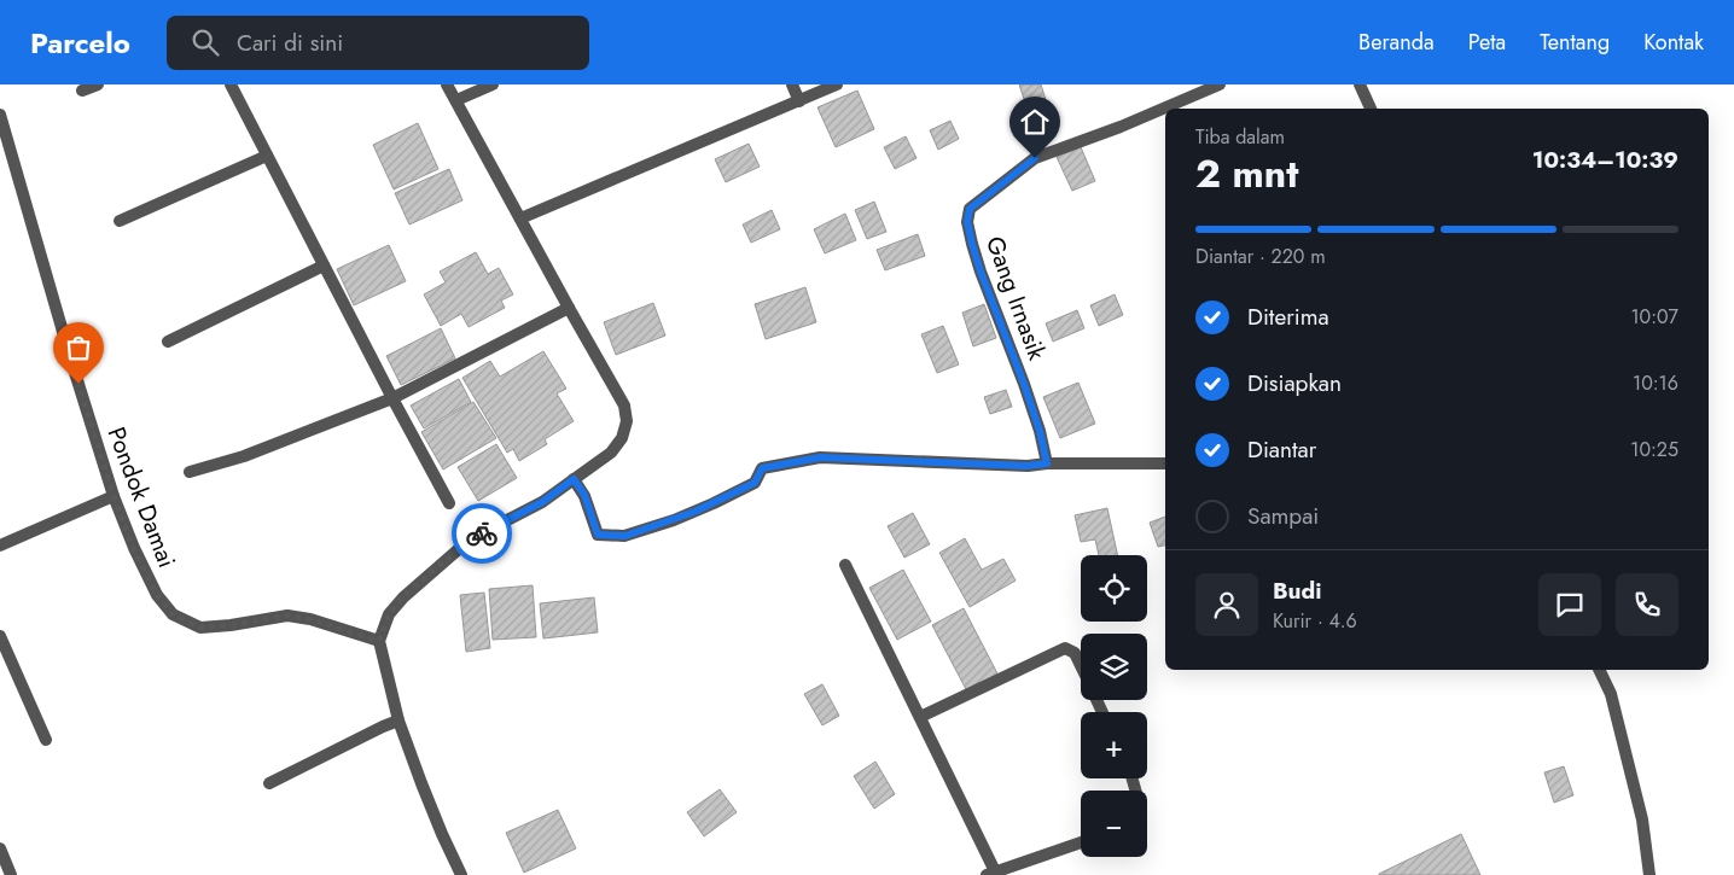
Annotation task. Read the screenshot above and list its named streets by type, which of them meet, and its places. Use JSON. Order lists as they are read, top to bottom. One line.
{"streets":{"street":["Gang Irnasik","Pondok Damai"]},"page":{"header":"Parcelo","search":"Cari di sini","nav":["Beranda","Peta","Tentang","Kontak"],"heading":["2 mnt","Tiba dalam","10:34–10:39"],"panel":["Budi","Kurir · 4.6"],"bar":"Diantar · 220 m","list":[["Diterima","10:07"],["Disiapkan","10:16"],["Diantar","10:25"],"Sampai"],"map_buttons":["+","−"]}}
